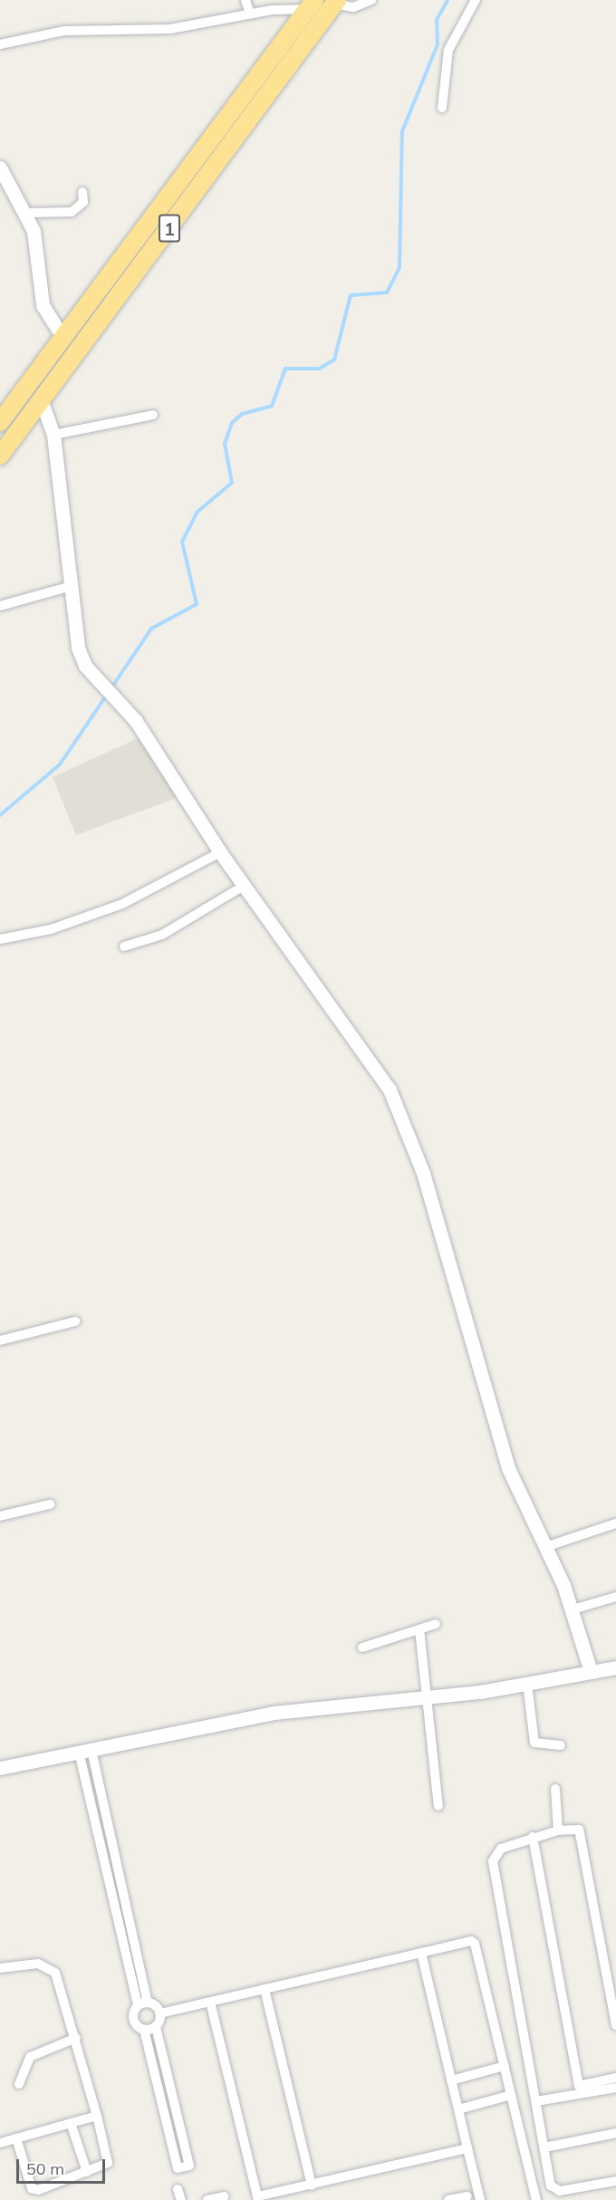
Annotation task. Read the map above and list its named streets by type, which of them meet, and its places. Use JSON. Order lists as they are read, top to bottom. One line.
{"streets":{"highway":["1"]},"scale_bar":"50 m"}
